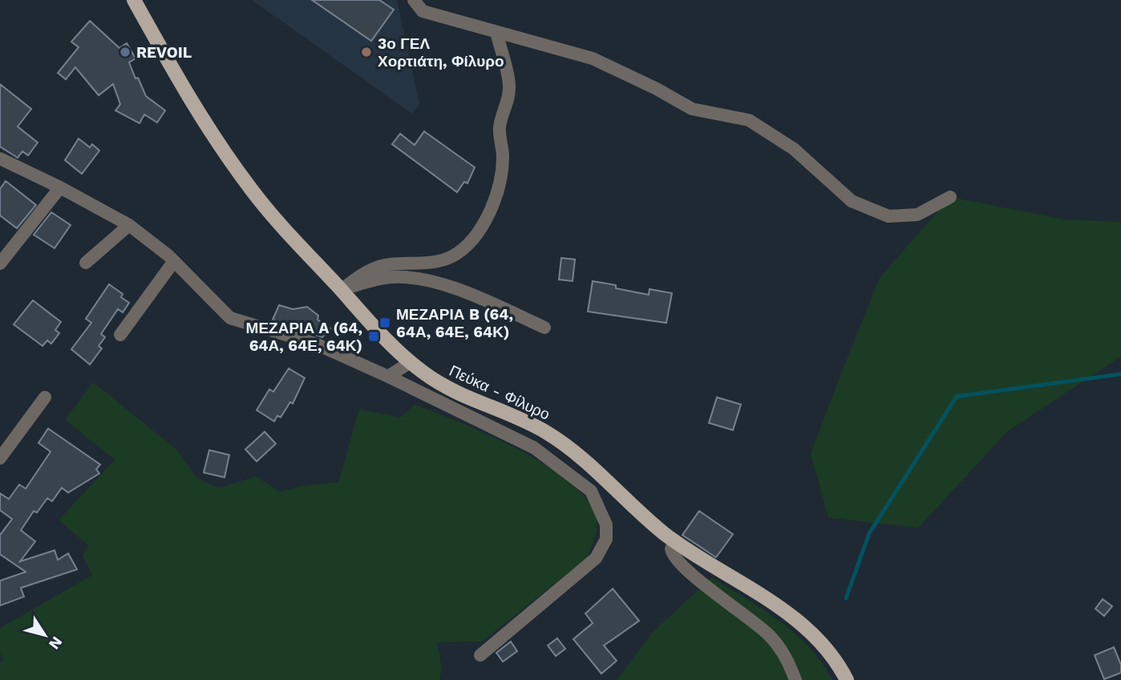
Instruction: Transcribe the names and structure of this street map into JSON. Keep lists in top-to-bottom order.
{
  "streets": {
    "main road": ["Πεύκα - Φίλυρο"]
  },
  "places": {
    "other": ["REVOIL", "3ο ΓΕΛ Χορτιάτη, Φίλυρο"],
    "transit": ["ΜΕΖΑΡΙΑ B (64, 64Α, 64Ε, 64Κ)", "ΜΕΖΑΡΙΑ A (64, 64Α, 64Ε, 64Κ)"]
  },
  "north": "bottom right"
}
